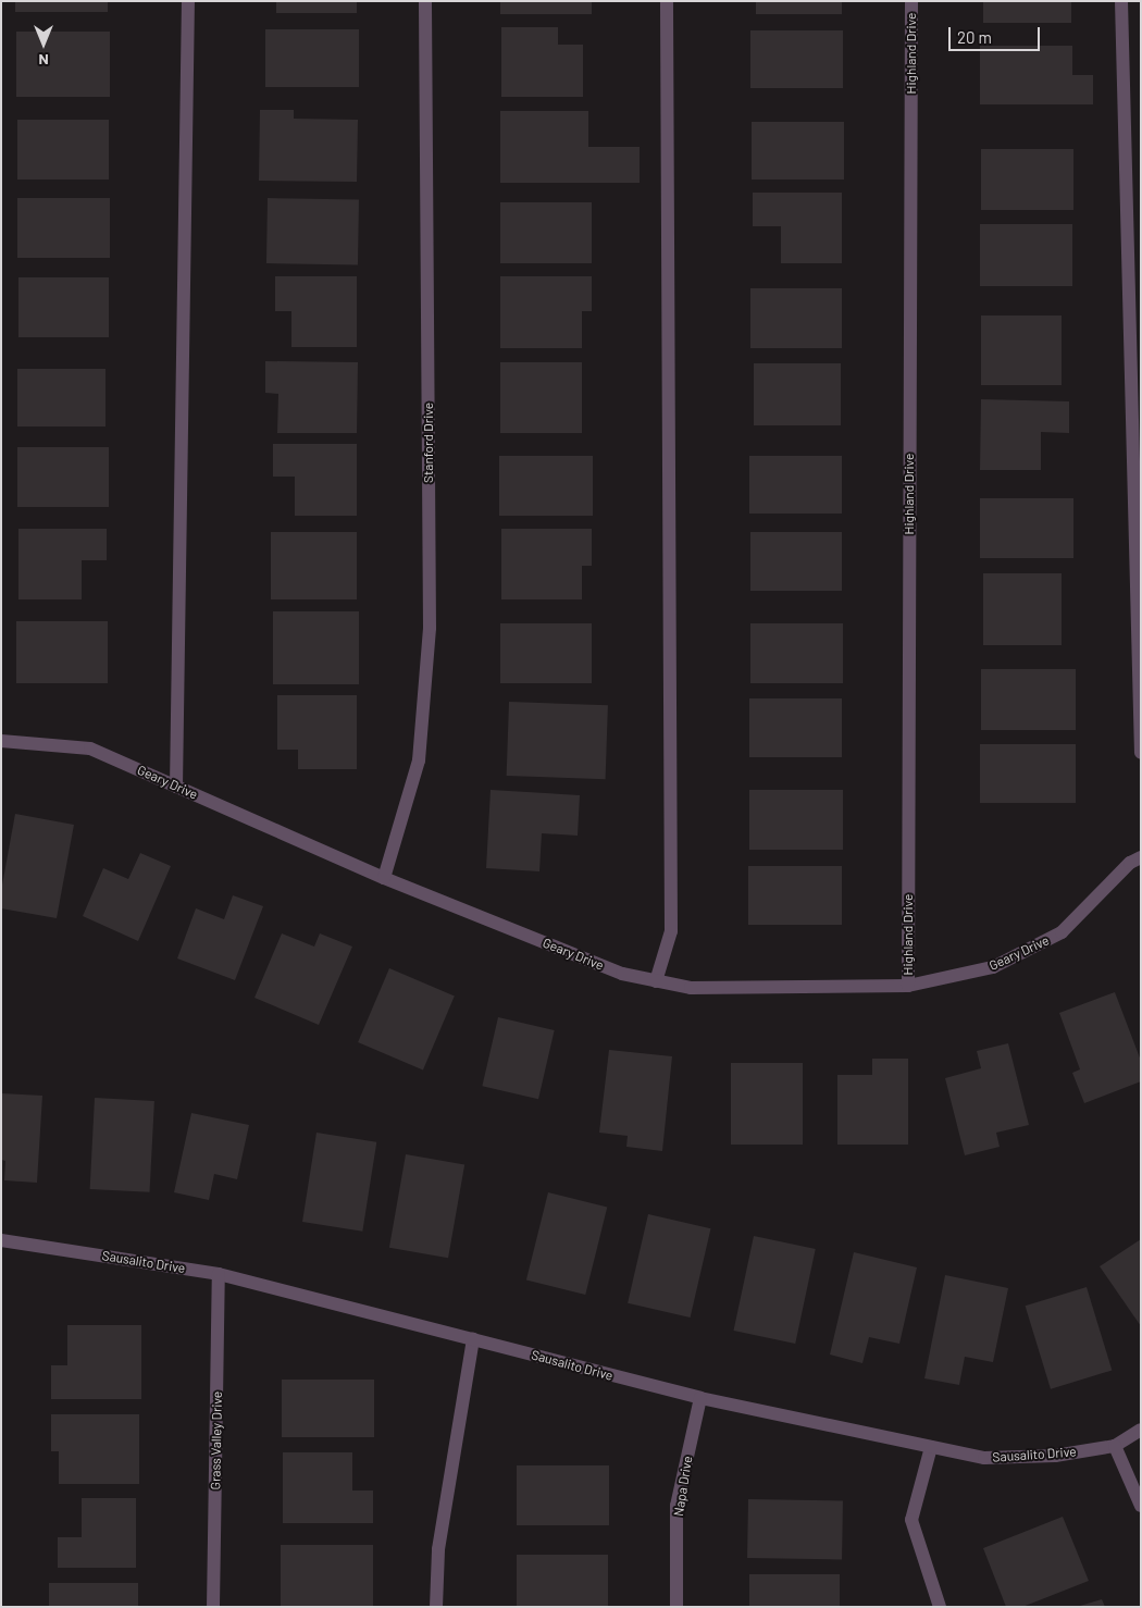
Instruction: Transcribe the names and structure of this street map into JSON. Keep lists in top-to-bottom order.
{
  "streets": {
    "street": [
      "Highland Drive",
      "Stanford Drive",
      "Geary Drive",
      "Sausalito Drive",
      "Grass Valley Drive",
      "Napa Drive"
    ]
  },
  "crossings": [
    ["Highland Drive", "Geary Drive"],
    ["Stanford Drive", "Geary Drive"],
    ["Sausalito Drive", "Grass Valley Drive"],
    ["Sausalito Drive", "Napa Drive"]
  ],
  "scale_bar": "20 m",
  "north": "bottom"
}
